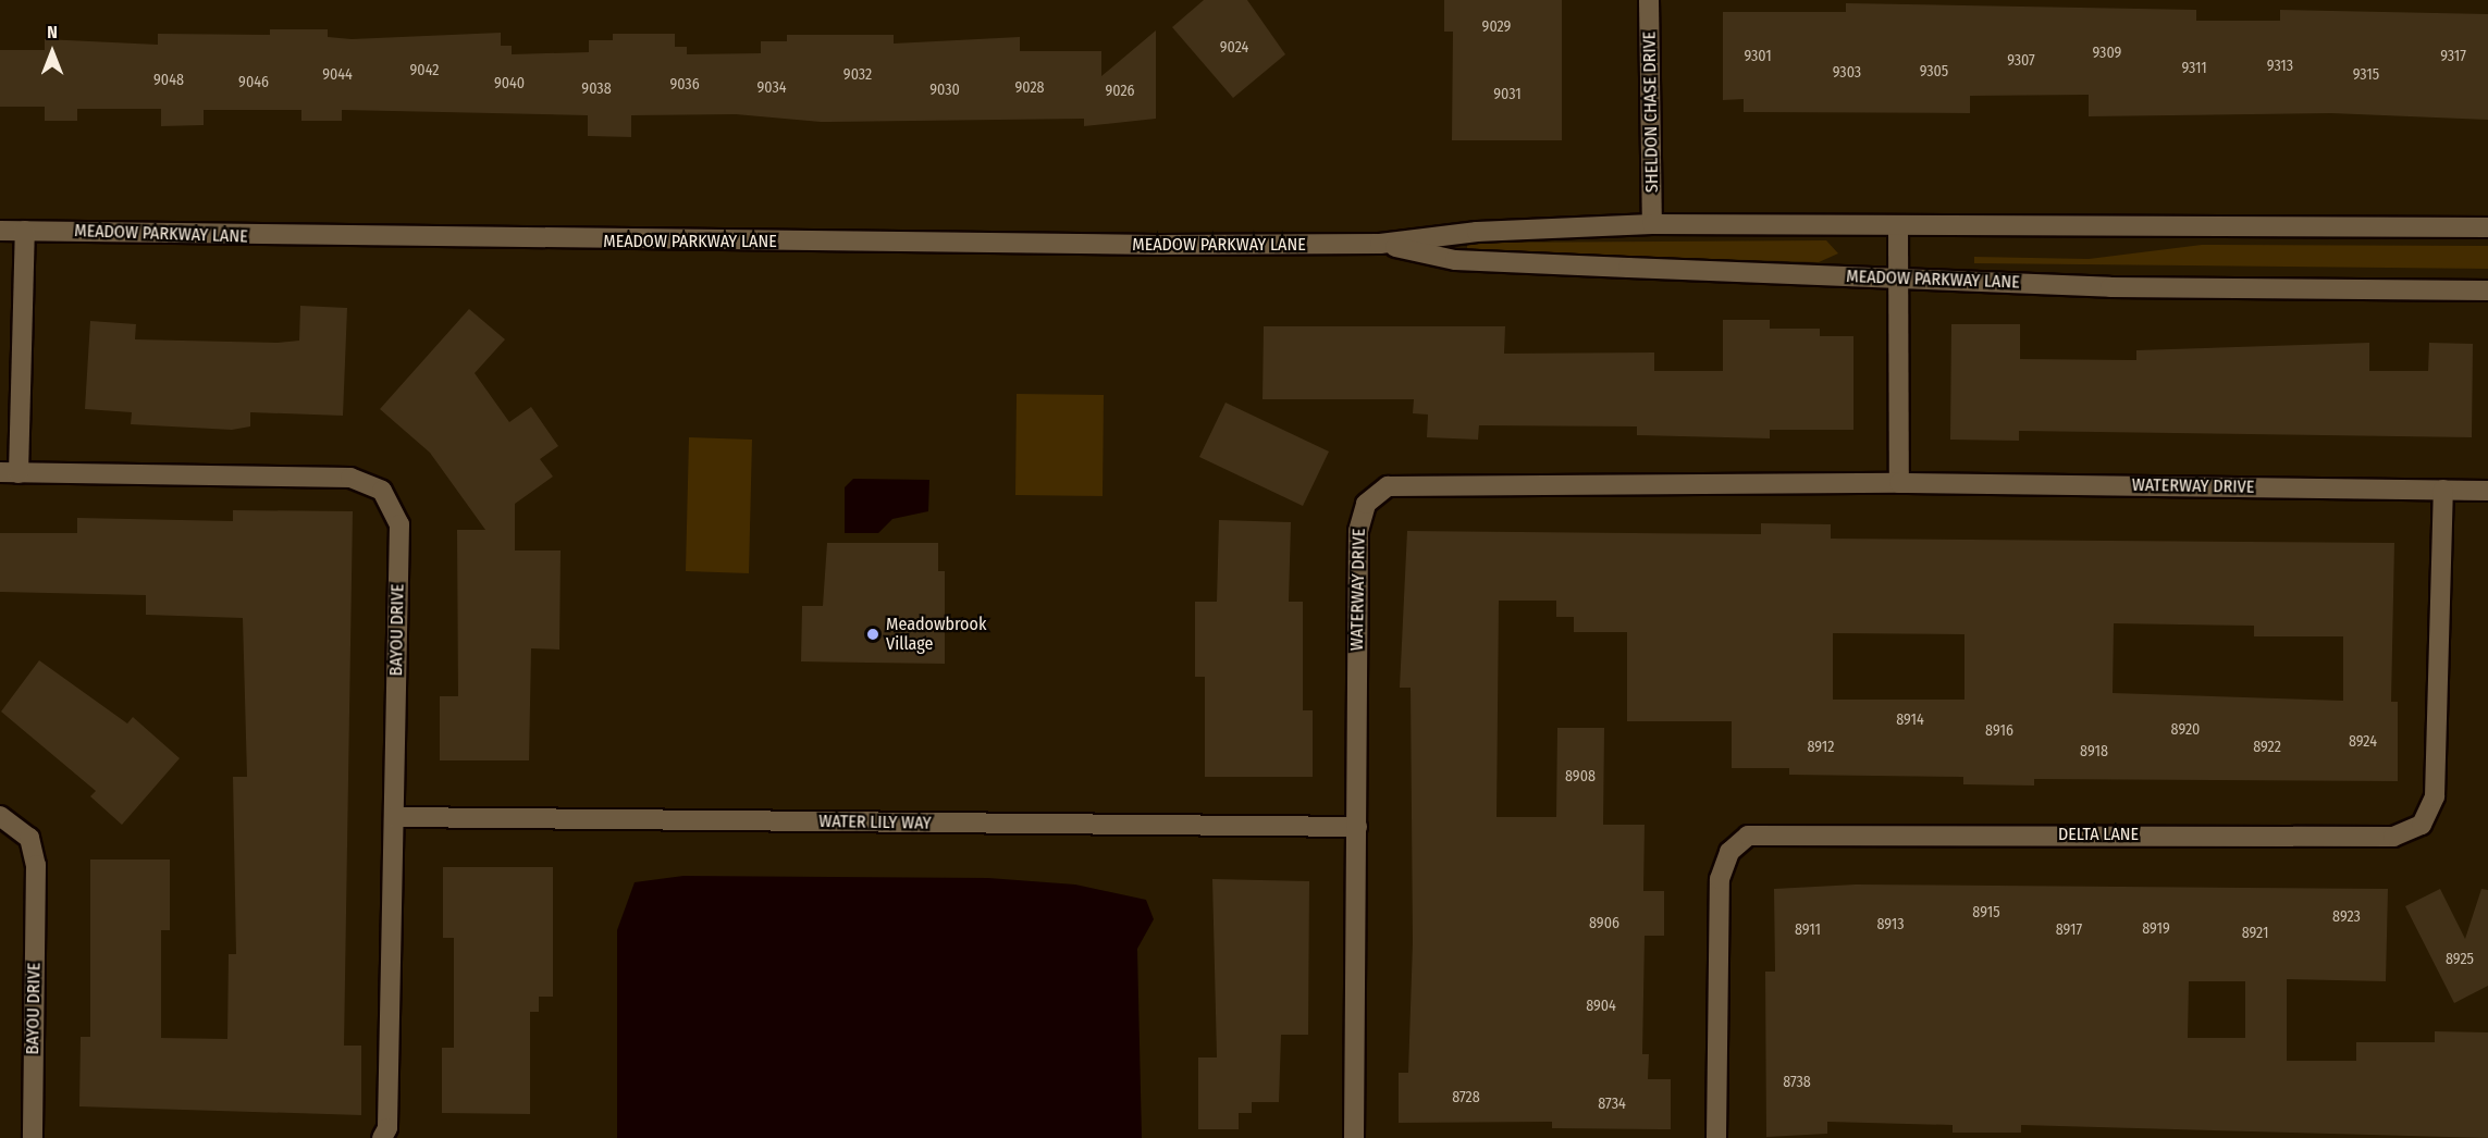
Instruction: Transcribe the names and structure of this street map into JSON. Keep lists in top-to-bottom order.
{
  "streets": {
    "street": [
      "SHELDON CHASE DRIVE",
      "MEADOW PARKWAY LANE",
      "WATERWAY DRIVE",
      "BAYOU DRIVE",
      "WATER LILY WAY",
      "DELTA LANE"
    ]
  },
  "crossings": [
    ["SHELDON CHASE DRIVE", "MEADOW PARKWAY LANE"],
    ["MEADOW PARKWAY LANE", "BAYOU DRIVE"],
    ["WATERWAY DRIVE", "WATER LILY WAY"],
    ["WATERWAY DRIVE", "DELTA LANE"],
    ["BAYOU DRIVE", "WATER LILY WAY"]
  ],
  "places": ["Meadowbrook Village"],
  "house_numbers": [
    "9029",
    "9024",
    "9309",
    "9301",
    "9317",
    "9307",
    "9313",
    "9311",
    "9042",
    "9305",
    "9303",
    "9044",
    "9032",
    "9315",
    "9048",
    "9046",
    "9040",
    "9036",
    "9034",
    "9028",
    "9038",
    "9030",
    "9026",
    "9031",
    "8914",
    "8920",
    "8916",
    "8924",
    "8912",
    "8922",
    "8918",
    "8908",
    "8915",
    "8923",
    "8906",
    "8913",
    "8919",
    "8911",
    "8917",
    "8921",
    "8925",
    "8904",
    "8738",
    "8728",
    "8734"
  ],
  "north": "top"
}
